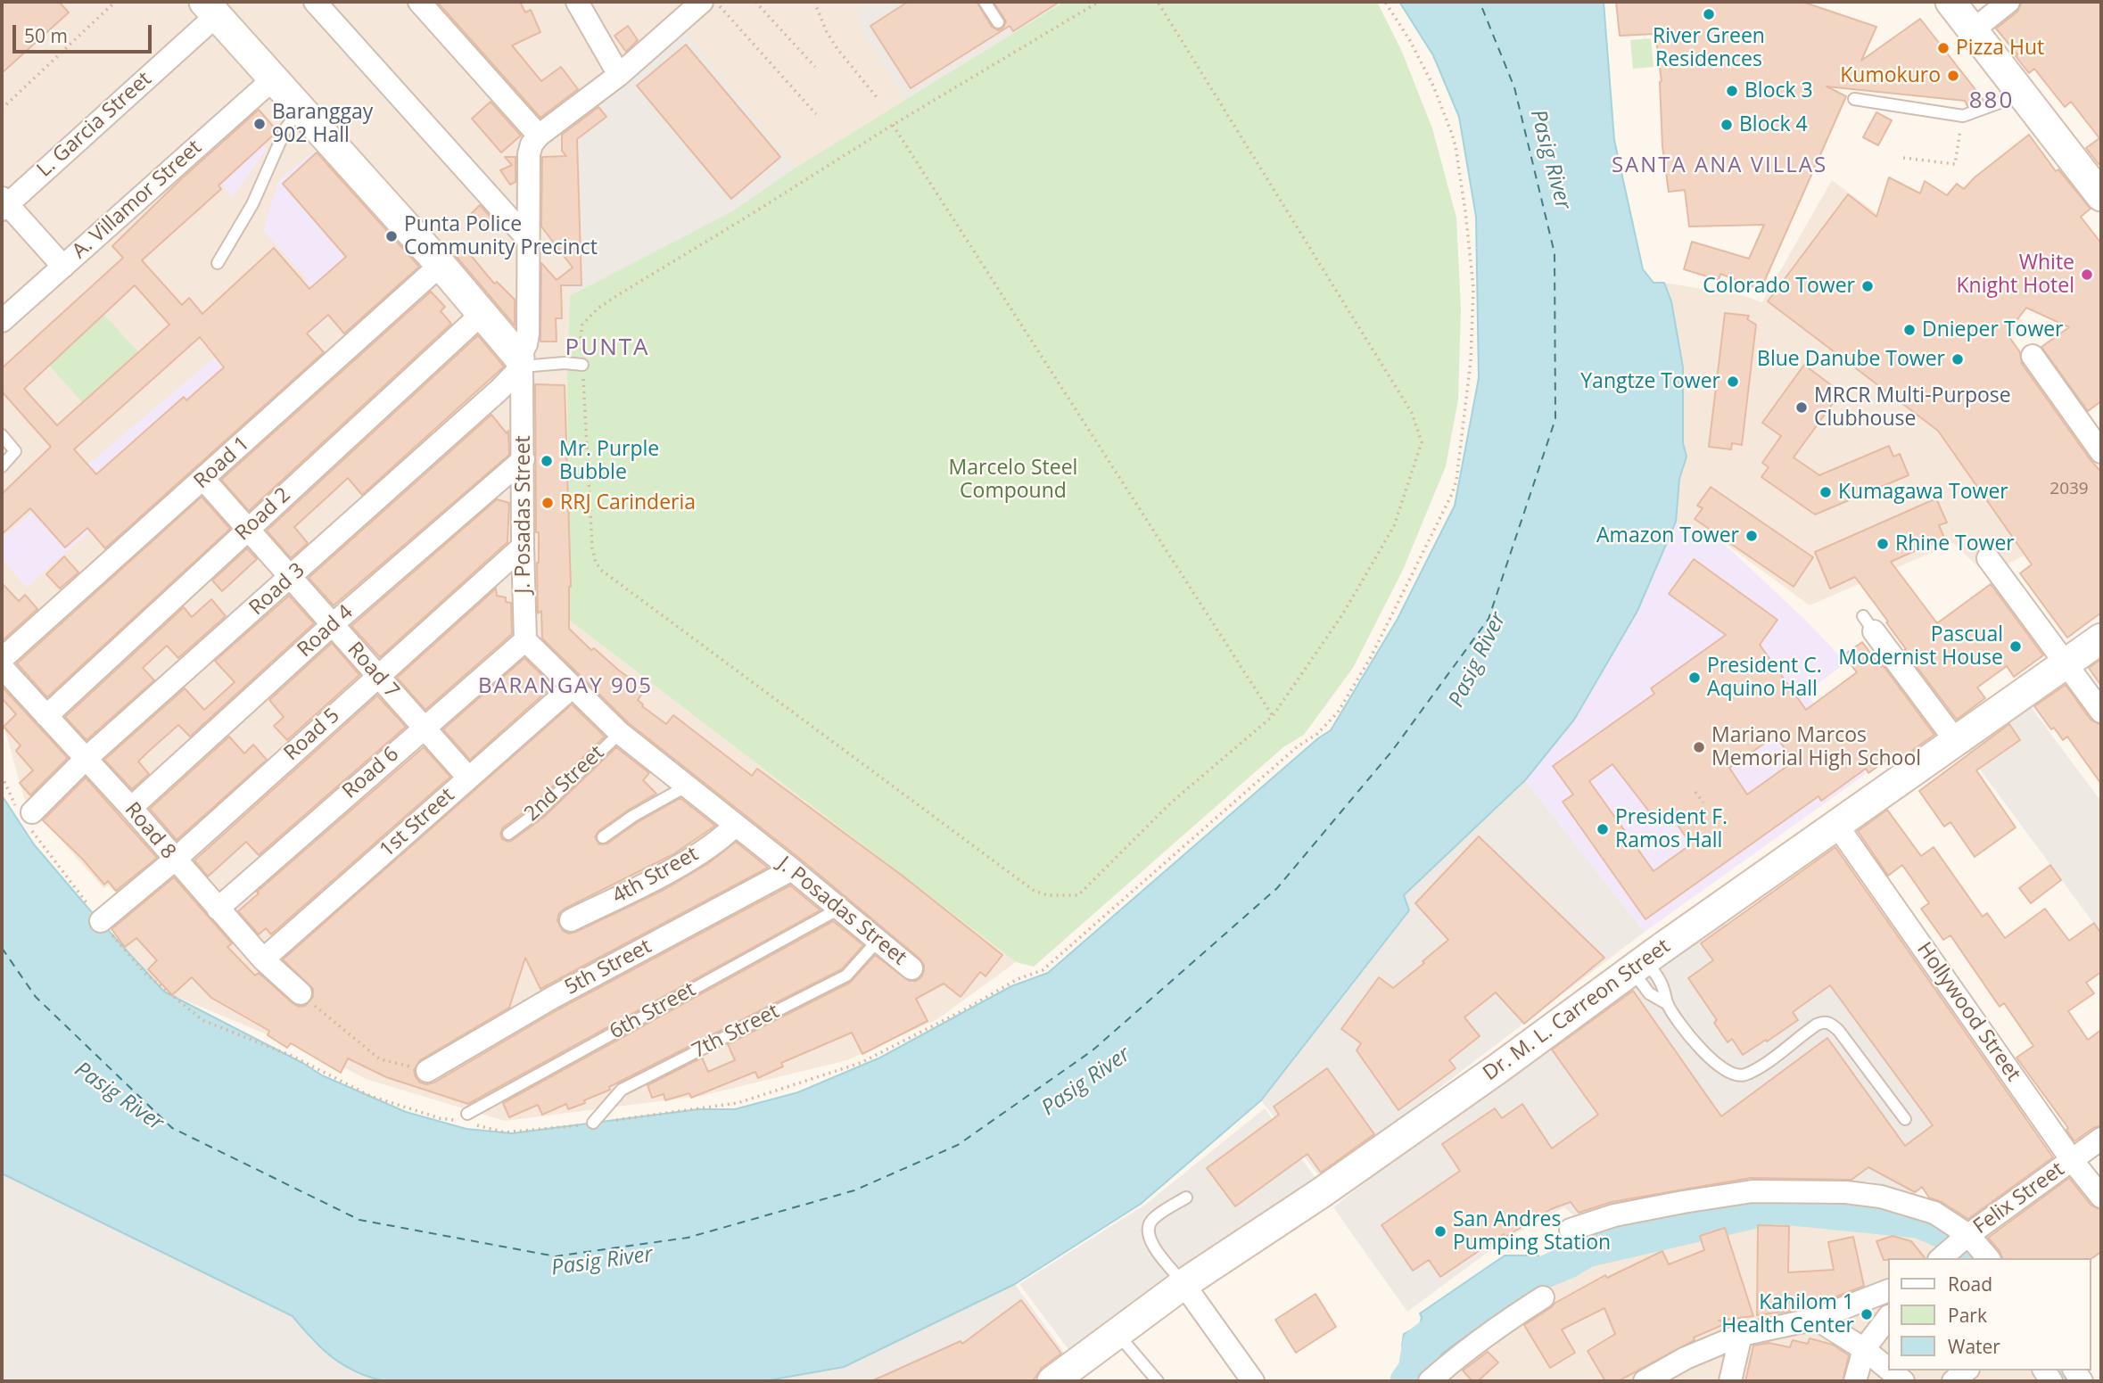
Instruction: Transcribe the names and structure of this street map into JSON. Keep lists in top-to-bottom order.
{
  "streets": {
    "main road": ["Dr. M. L. Carreon Street"],
    "street": [
      "L. Garcia Street",
      "A. Villamor Street",
      "Road 1",
      "Road 2",
      "J. Posadas Street",
      "Road 3",
      "Road 4",
      "Road 7",
      "Road 5",
      "Road 6",
      "1st Street",
      "Road 8",
      "4th Street",
      "5th Street",
      "Hollywood Street",
      "Felix Street"
    ],
    "lane": ["2nd Street", "6th Street", "7th Street"]
  },
  "crossings": [
    ["Road 1", "Road 7"],
    ["Road 2", "Road 7"],
    ["Road 2", "Road 8"],
    ["J. Posadas Street", "Road 3"],
    ["J. Posadas Street", "Road 4"],
    ["J. Posadas Street", "Road 5"],
    ["J. Posadas Street", "Road 6"],
    ["J. Posadas Street", "2nd Street"],
    ["J. Posadas Street", "1st Street"],
    ["J. Posadas Street", "4th Street"],
    ["J. Posadas Street", "5th Street"],
    ["J. Posadas Street", "6th Street"],
    ["J. Posadas Street", "7th Street"],
    ["Road 3", "Road 7"],
    ["Road 3", "Road 8"],
    ["Road 4", "Road 7"],
    ["Road 4", "Road 8"],
    ["Road 7", "Road 5"],
    ["Road 7", "Road 6"],
    ["Road 7", "1st Street"],
    ["Road 5", "Road 8"],
    ["Road 6", "Road 8"],
    ["1st Street", "Road 8"],
    ["Dr. M. L. Carreon Street", "Hollywood Street"],
    ["Hollywood Street", "Felix Street"]
  ],
  "districts": [
    "880",
    "SANTA ANA VILLAS",
    "PUNTA",
    "BARANGAY 905"
  ],
  "water": ["Pasig River"],
  "parks": ["Marcelo Steel Compound"],
  "places": [
    "River Green Residences",
    "Pizza Hut",
    "Kumokuro",
    "Block 3",
    "Baranggay 902 Hall",
    "Block 4",
    "Punta Police Community Precinct",
    "White Knight Hotel",
    "Colorado Tower",
    "Dnieper Tower",
    "Blue Danube Tower",
    "Yangtze Tower",
    "MRCR Multi-Purpose Clubhouse",
    "Mr. Purple Bubble",
    "Kumagawa Tower",
    "RRJ Carinderia",
    "Amazon Tower",
    "Rhine Tower",
    "Pascual Modernist House",
    "President C. Aquino Hall",
    "Mariano Marcos Memorial High School",
    "President F. Ramos Hall",
    "San Andres Pumping Station",
    "Kahilom 1 Health Center"
  ],
  "house_numbers": ["2039"],
  "legend": ["Road", "Park", "Water"],
  "scale_bar": "50 m"
}
